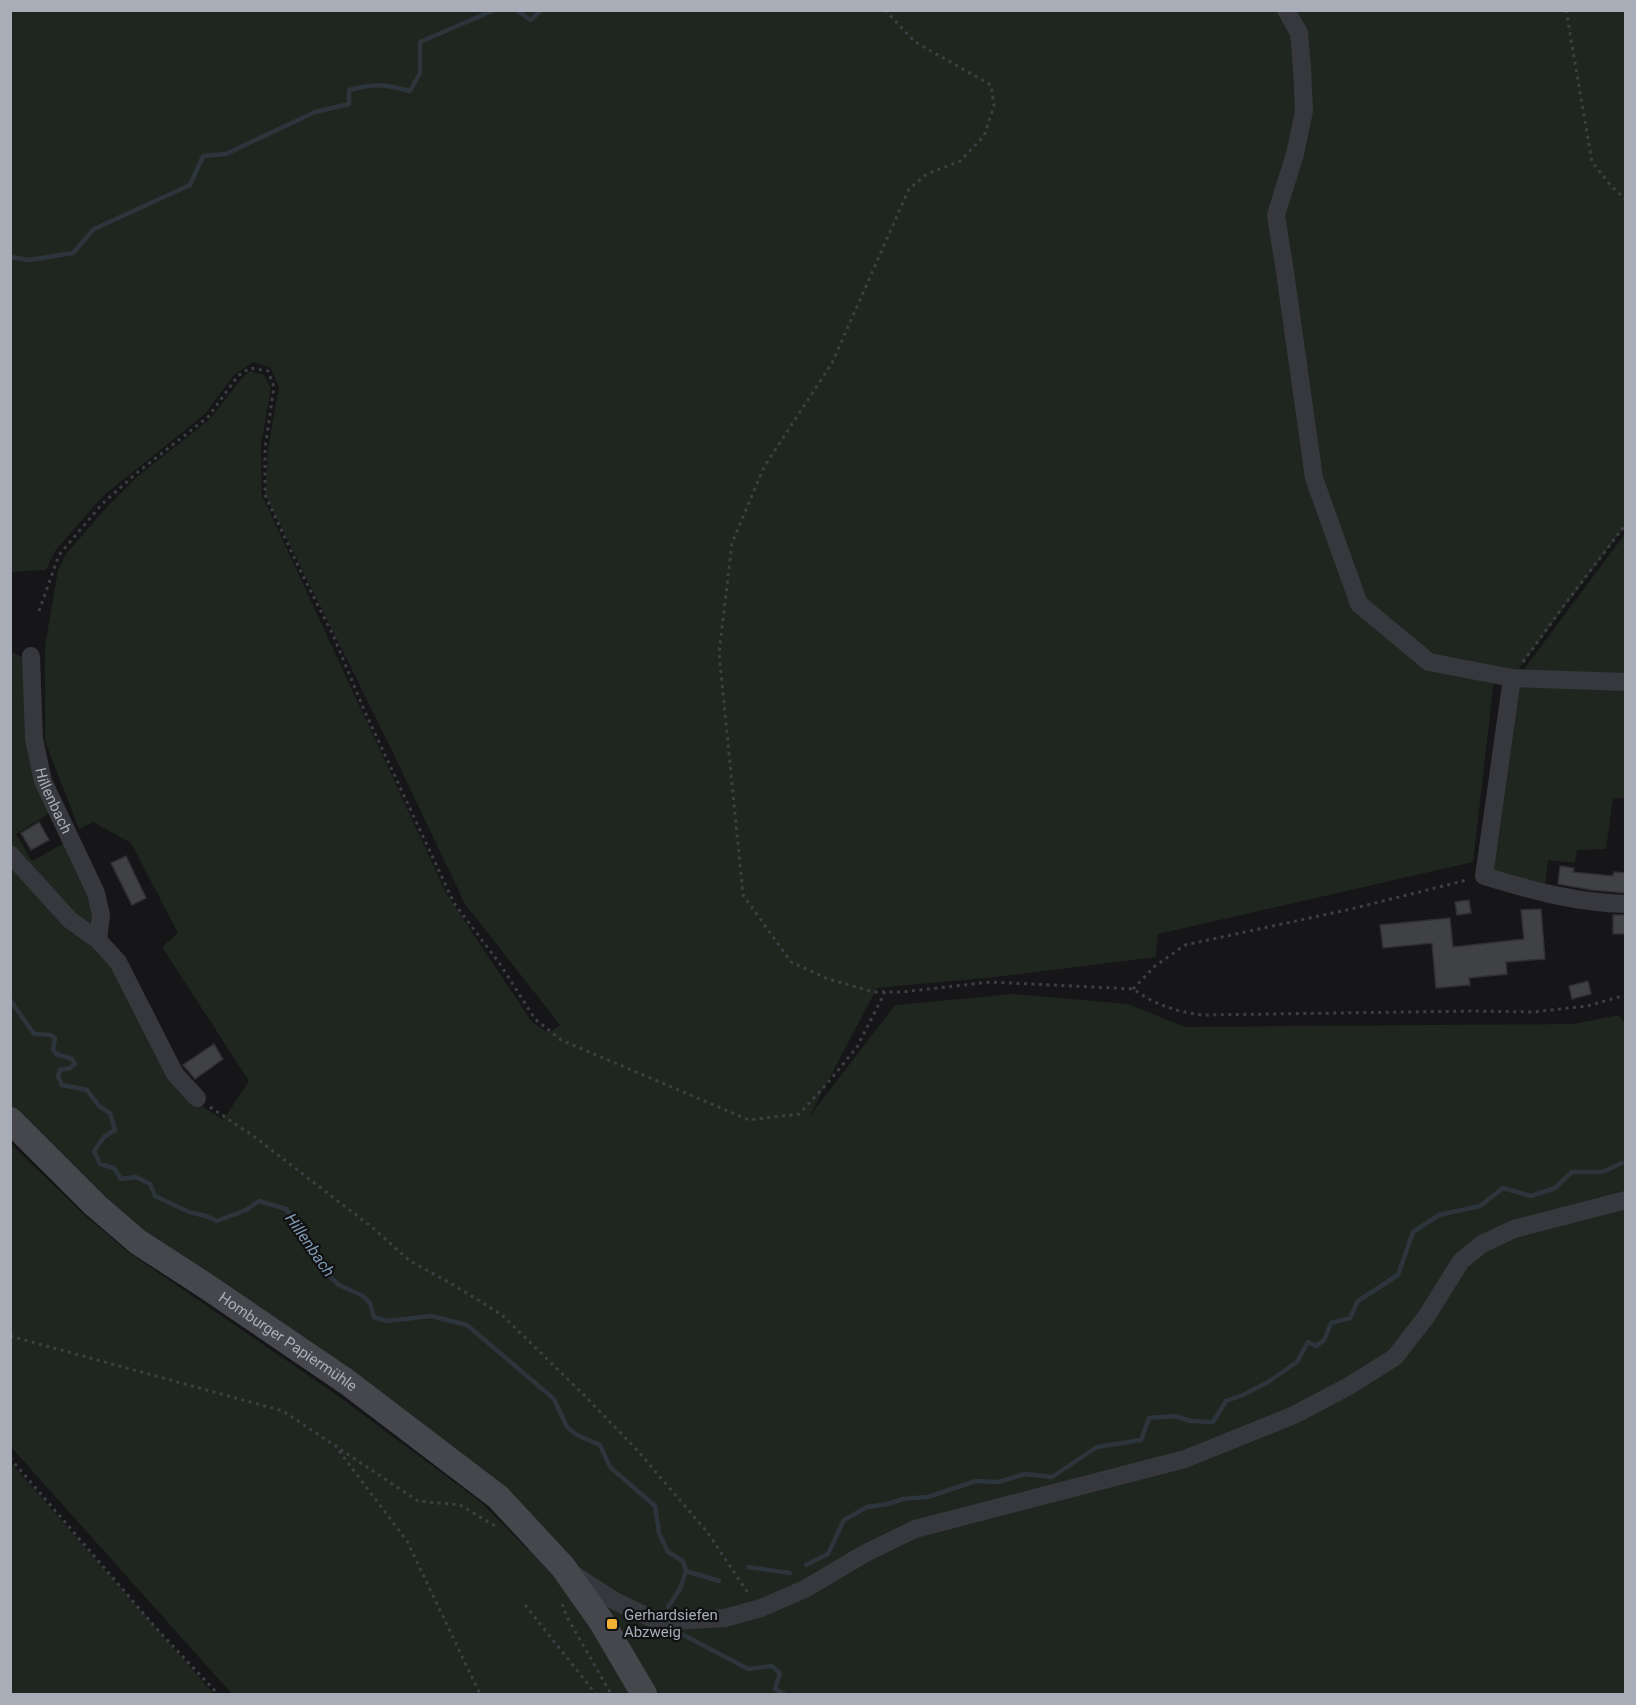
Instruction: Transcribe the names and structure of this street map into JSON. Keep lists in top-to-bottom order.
{
  "streets": {
    "main road": ["Homburger Papiermühle"],
    "street": ["Hillenbach"]
  },
  "water": ["Hillenbach"],
  "places": {
    "transit": ["Gerhardsiefen Abzweig"]
  }
}
